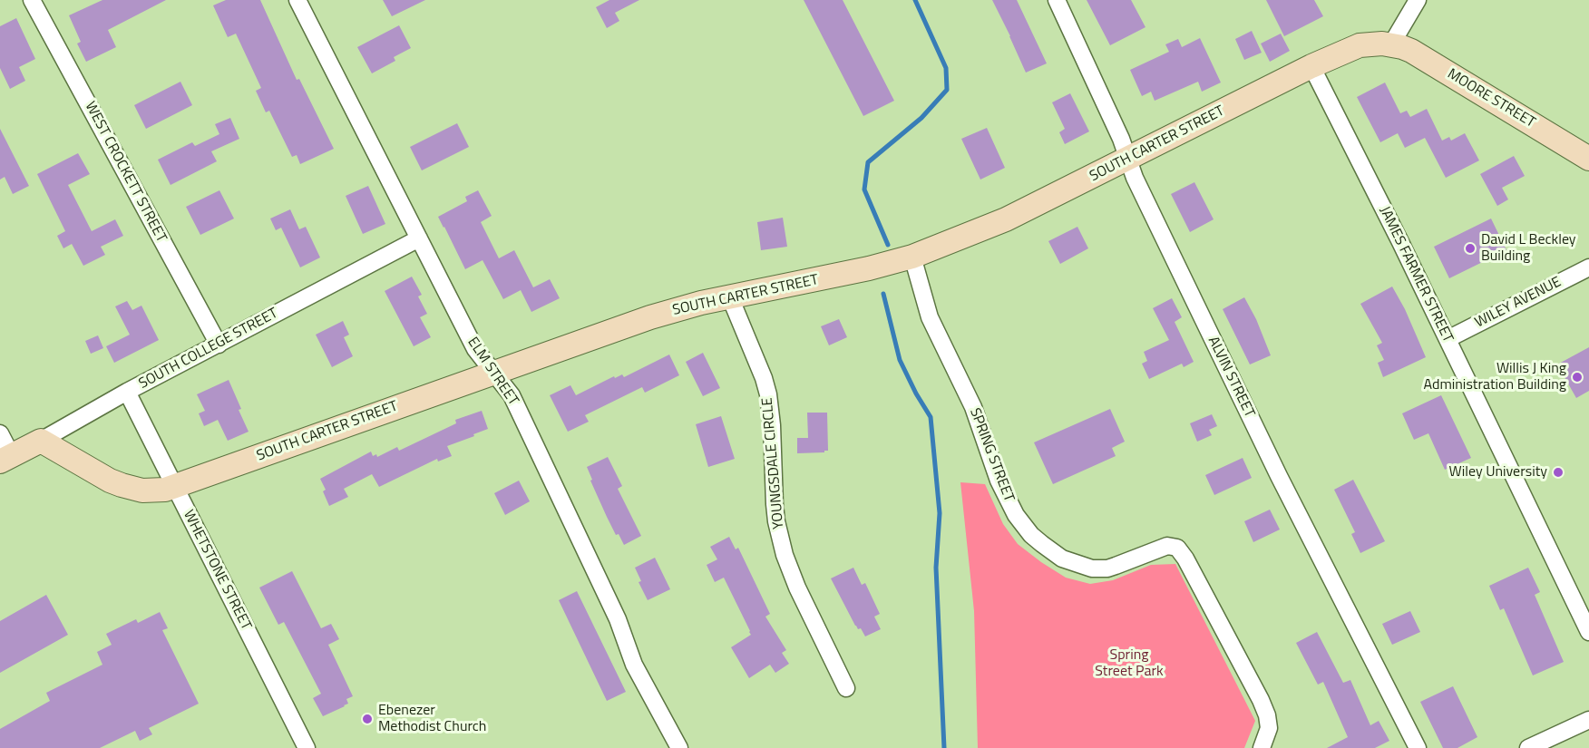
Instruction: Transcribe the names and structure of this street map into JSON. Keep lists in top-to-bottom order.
{
  "streets": {
    "street": [
      "MOORE STREET",
      "SOUTH CARTER STREET",
      "WEST CROCKETT STREET",
      "JAMES FARMER STREET",
      "WILEY AVENUE",
      "SOUTH COLLEGE STREET",
      "ELM STREET",
      "ALVIN STREET",
      "SPRING STREET",
      "YOUNGSDALE CIRCLE",
      "WHETSTONE STREET"
    ]
  },
  "crossings": [
    ["MOORE STREET", "SOUTH CARTER STREET"],
    ["SOUTH CARTER STREET", "JAMES FARMER STREET"],
    ["SOUTH CARTER STREET", "SOUTH COLLEGE STREET"],
    ["SOUTH CARTER STREET", "ELM STREET"],
    ["SOUTH CARTER STREET", "ALVIN STREET"],
    ["SOUTH CARTER STREET", "SPRING STREET"],
    ["SOUTH CARTER STREET", "YOUNGSDALE CIRCLE"],
    ["SOUTH CARTER STREET", "WHETSTONE STREET"],
    ["WEST CROCKETT STREET", "SOUTH COLLEGE STREET"],
    ["JAMES FARMER STREET", "WILEY AVENUE"],
    ["SOUTH COLLEGE STREET", "ELM STREET"],
    ["SOUTH COLLEGE STREET", "WHETSTONE STREET"]
  ],
  "parks": ["Spring Street Park"],
  "places": [
    "David L Beckley Building",
    "Willis J King Administration Building",
    "Wiley University",
    "Ebenezer Methodist Church"
  ]
}
